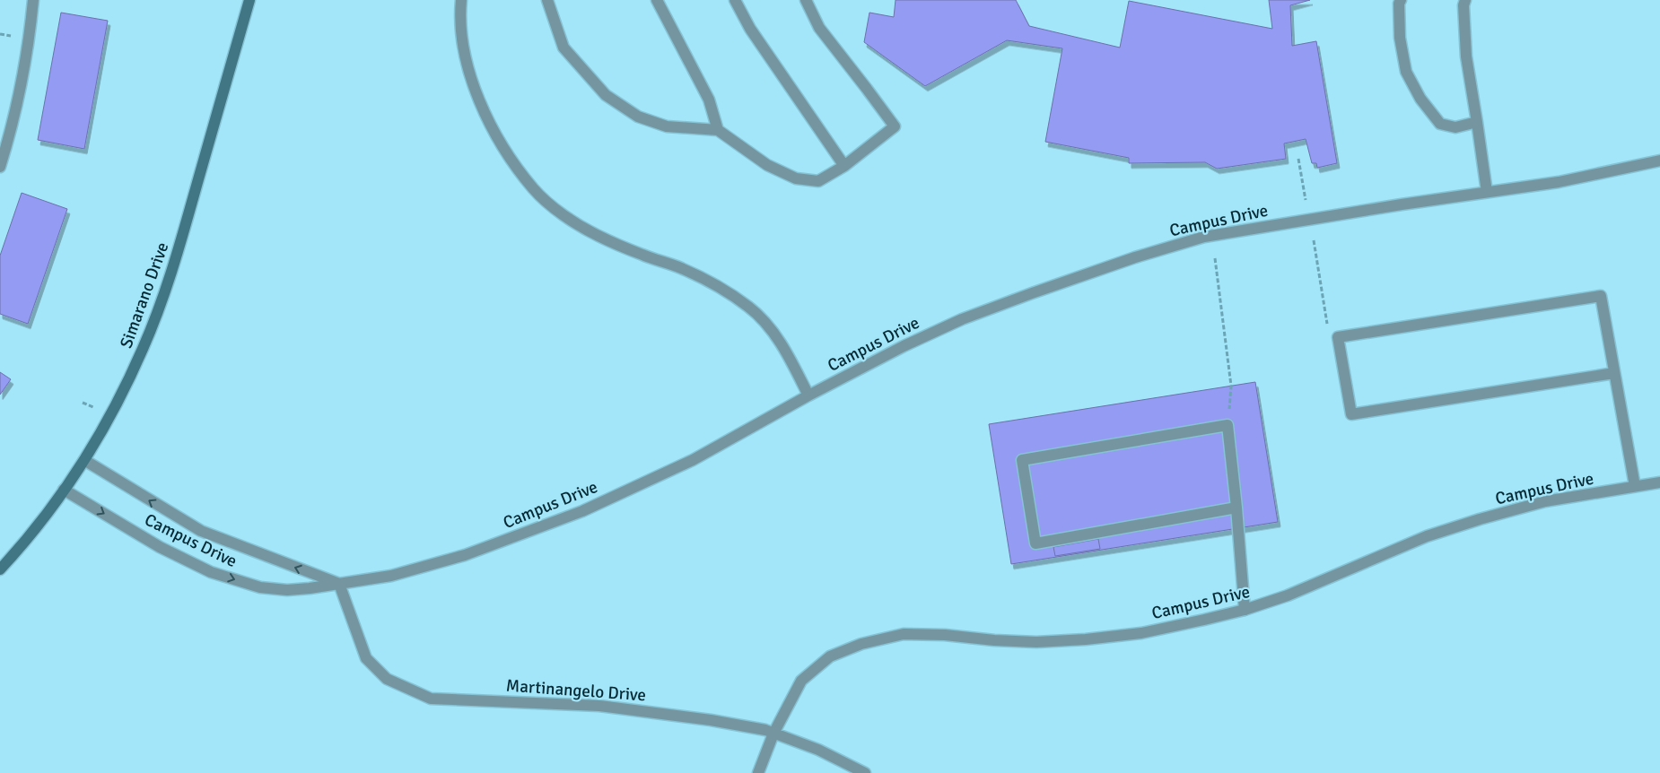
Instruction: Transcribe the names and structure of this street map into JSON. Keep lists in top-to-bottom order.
{
  "streets": {
    "street": ["Campus Drive", "Simarano Drive", "Martinangelo Drive"]
  },
  "crossings": [
    ["Campus Drive", "Simarano Drive"],
    ["Campus Drive", "Martinangelo Drive"]
  ]
}
